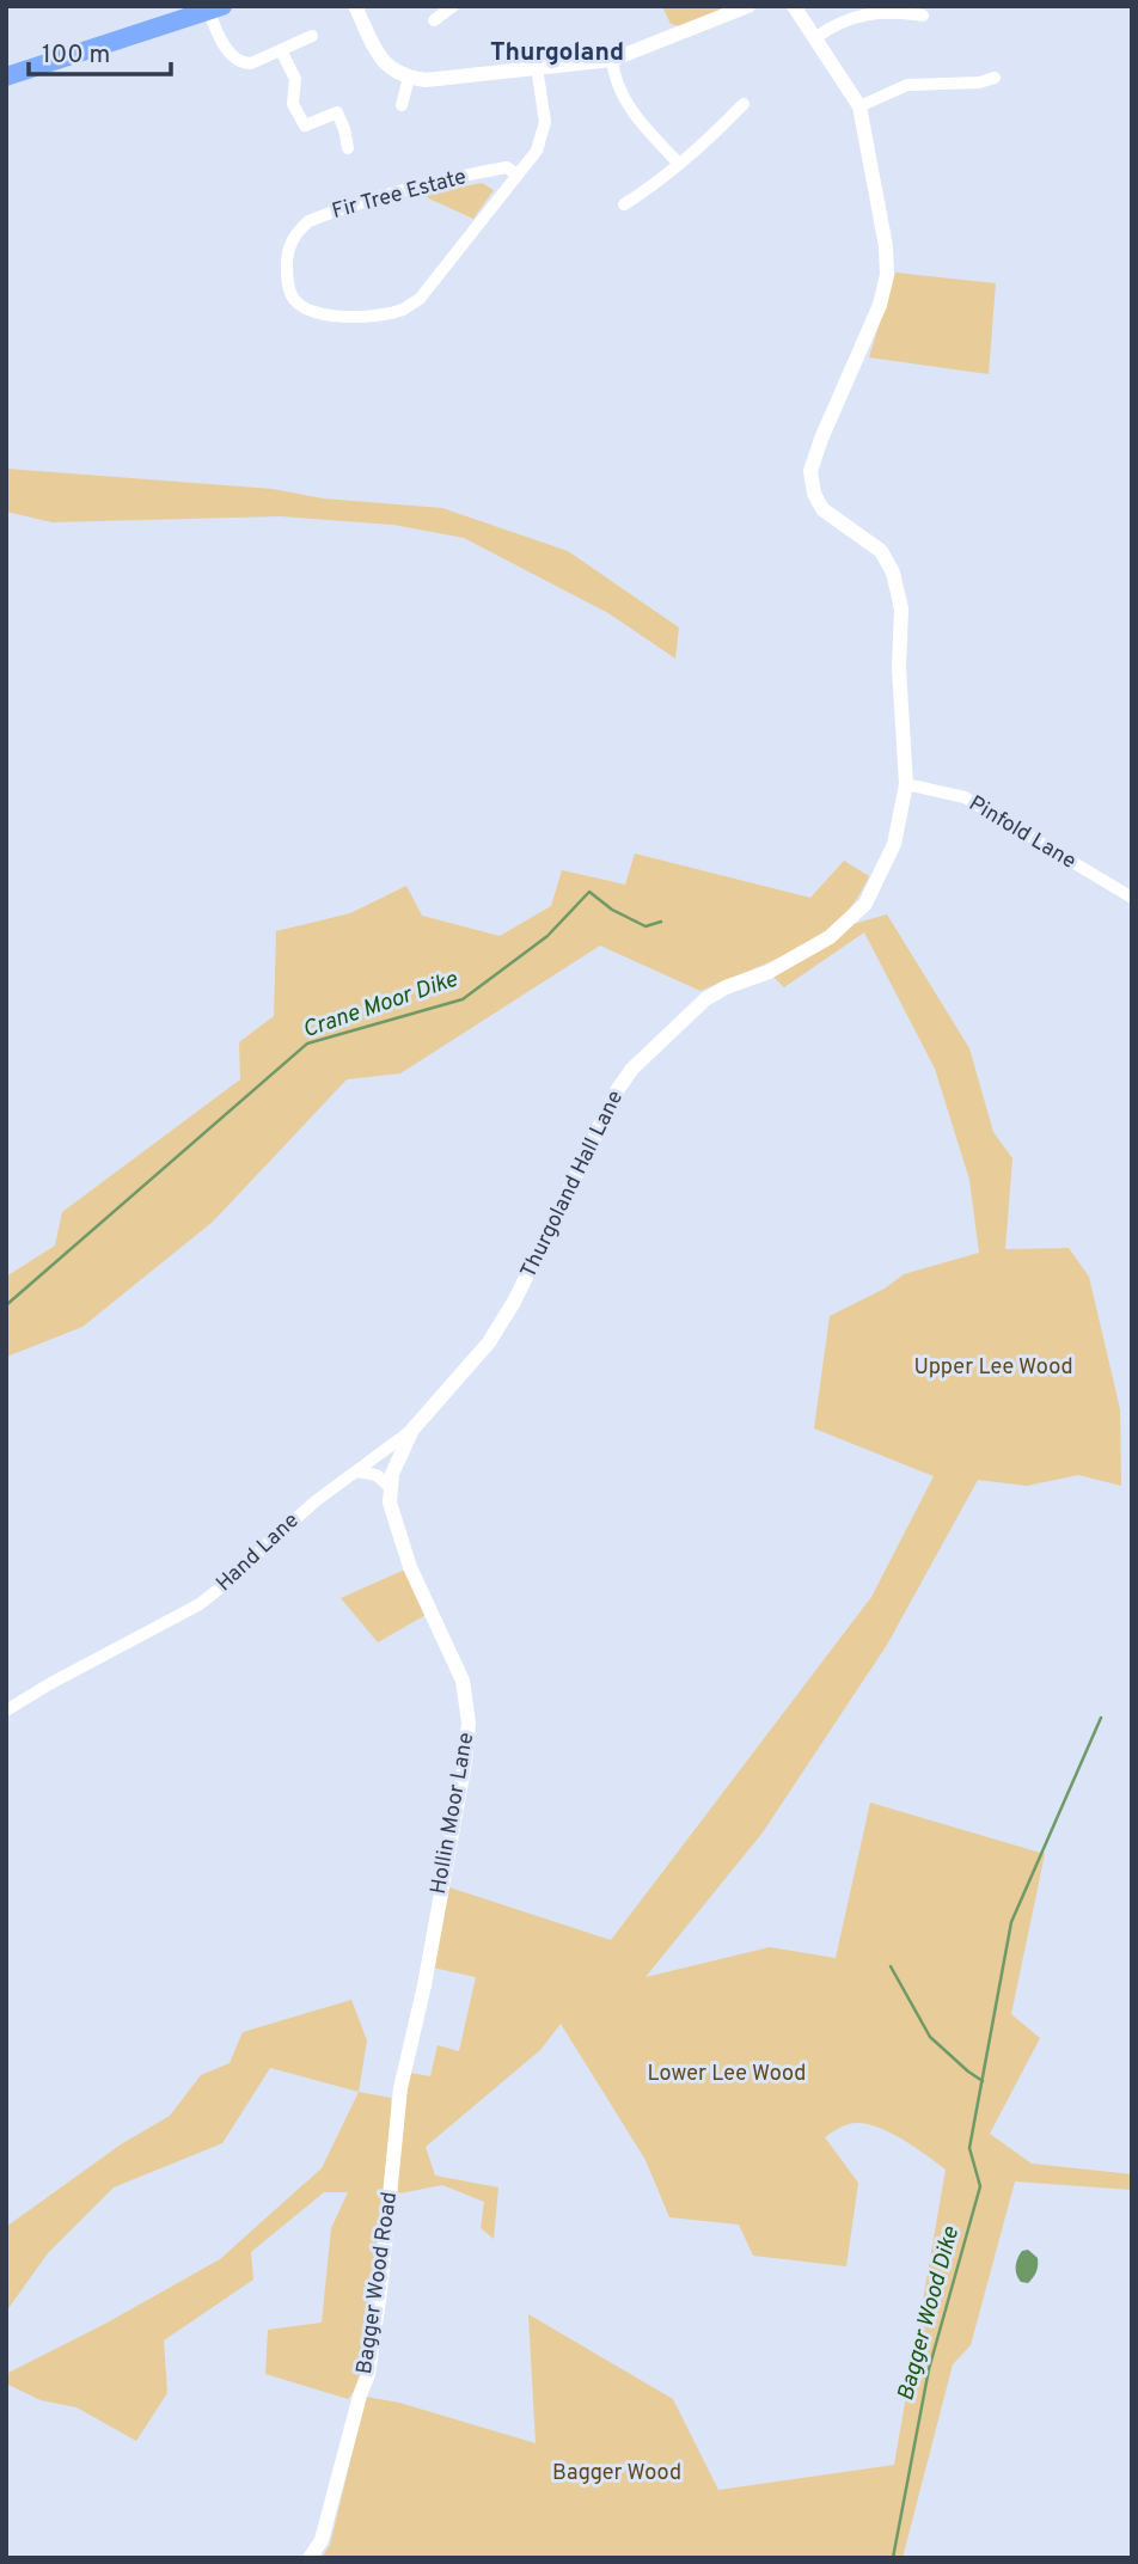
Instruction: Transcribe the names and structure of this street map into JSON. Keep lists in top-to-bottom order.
{
  "streets": {
    "street": [
      "Fir Tree Estate",
      "Pinfold Lane",
      "Thurgoland Hall Lane",
      "Hand Lane",
      "Hollin Moor Lane",
      "Bagger Wood Road"
    ]
  },
  "crossings": [
    ["Pinfold Lane", "Thurgoland Hall Lane"],
    ["Thurgoland Hall Lane", "Hand Lane"],
    ["Thurgoland Hall Lane", "Hollin Moor Lane"],
    ["Hand Lane", "Hollin Moor Lane"],
    ["Hollin Moor Lane", "Bagger Wood Road"]
  ],
  "districts": ["Thurgoland"],
  "water": ["Crane Moor Dike", "Bagger Wood Dike"],
  "parks": ["Upper Lee Wood", "Lower Lee Wood", "Bagger Wood"],
  "scale_bar": "100 m"
}
